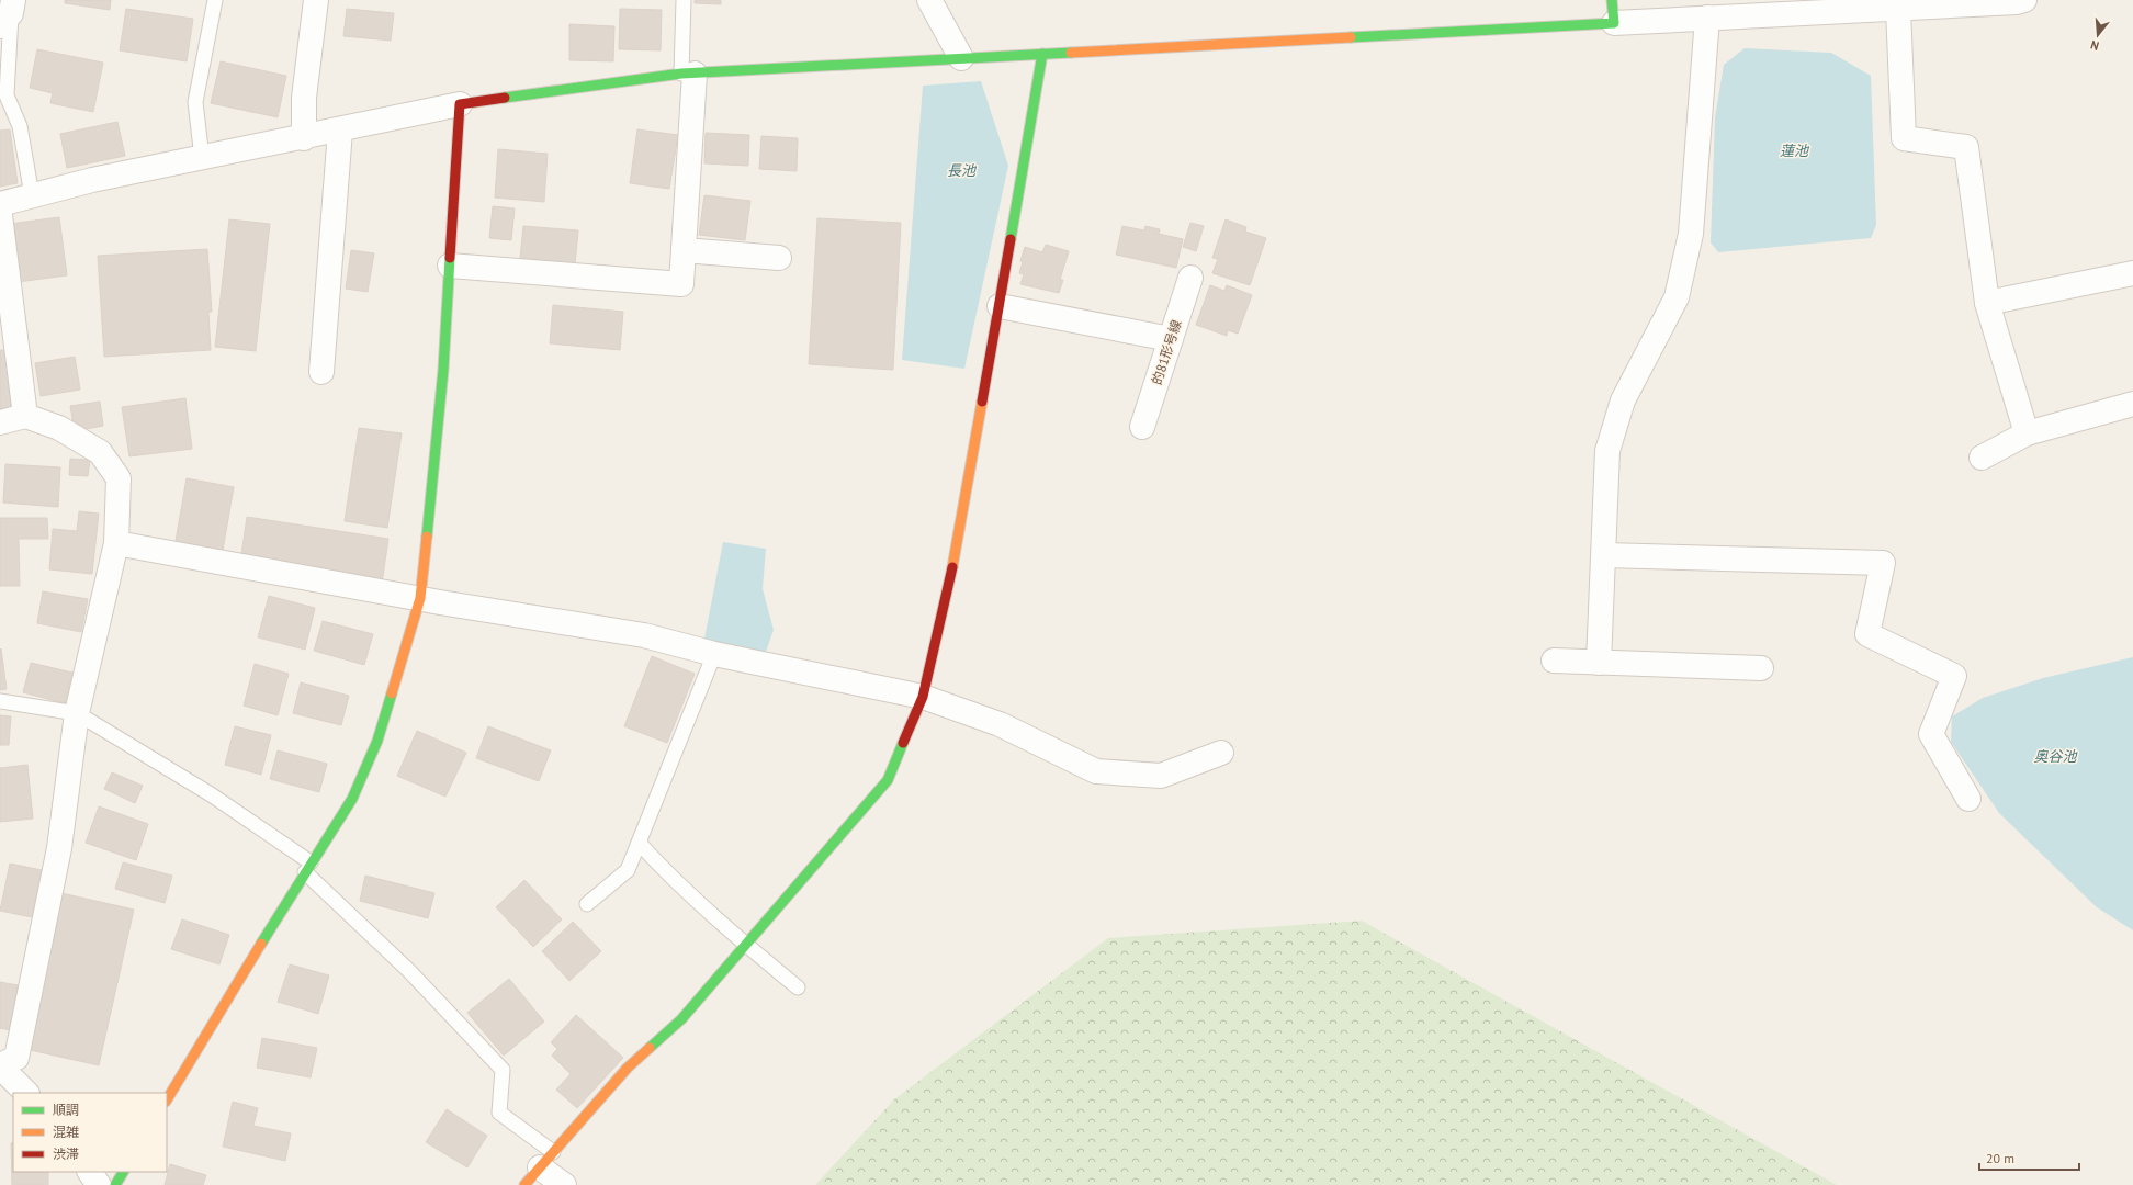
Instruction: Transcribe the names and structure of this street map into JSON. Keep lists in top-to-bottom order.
{
  "streets": {
    "street": ["的81形号線"]
  },
  "water": ["蓮池", "長池", "奥谷池"],
  "legend": ["順調", "混雑", "渋滞"],
  "scale_bar": "20 m",
  "north": "bottom"
}
